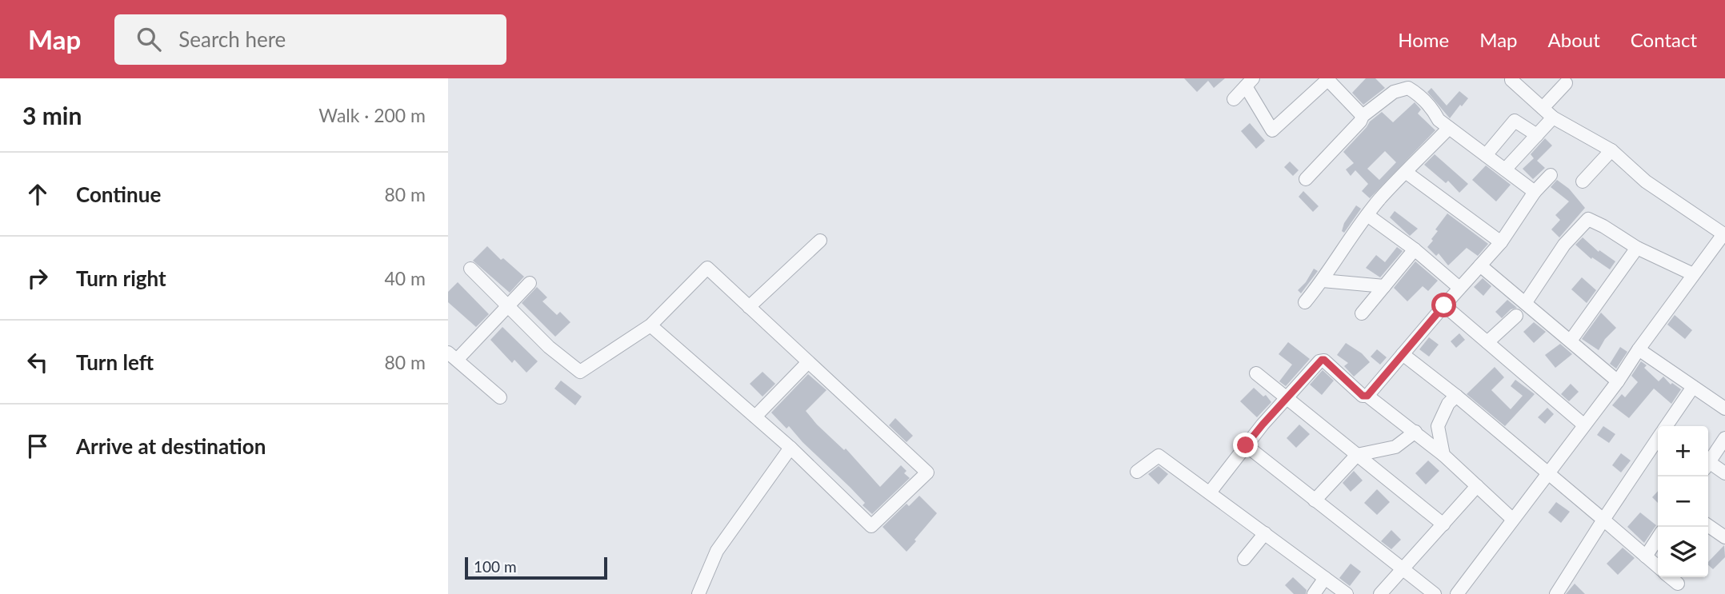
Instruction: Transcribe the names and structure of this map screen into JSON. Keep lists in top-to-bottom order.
{
  "scale_bar": "100 m",
  "page": {
    "header": "Map",
    "search": "Search here",
    "nav": [
      "Home",
      "Map",
      "About",
      "Contact"
    ],
    "heading": ["3 min", "Walk · 200 m"],
    "list": [
      ["Continue", "80 m"],
      ["Turn right", "40 m"],
      ["Turn left", "80 m"],
      "Arrive at destination"
    ],
    "map_buttons": ["+", "−"],
    "scale": "100 m"
  }
}
